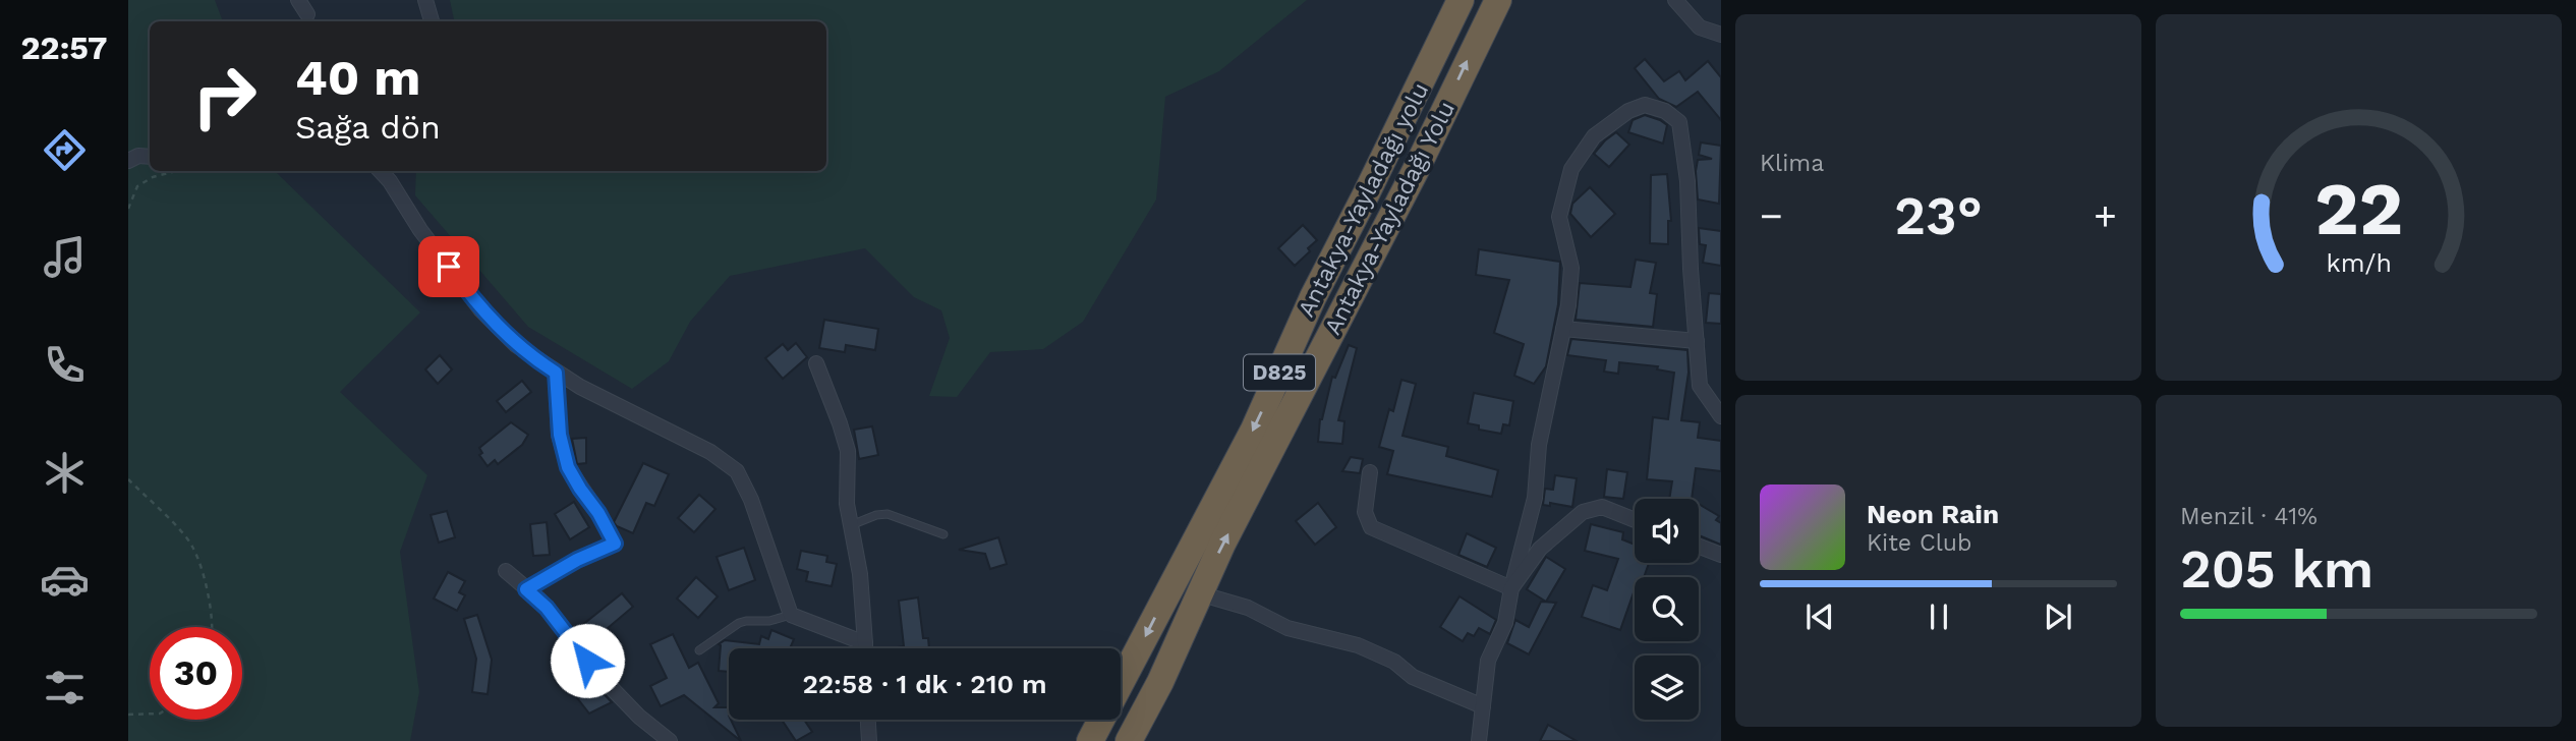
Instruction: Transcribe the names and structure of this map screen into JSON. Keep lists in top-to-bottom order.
{
  "streets": {
    "highway": ["Antakya-Yayladağı yolu", "Antakya-Yayladağı Yolu", "D825"]
  },
  "one_way": ["Antakya-Yayladağı yolu", "Antakya-Yayladağı Yolu"],
  "page": {
    "tabs": "22:57",
    "tile": [
      "Klima",
      ["Menzil · 41%", "205 km"]
    ],
    "turn": ["40 m", "Sağa dön"],
    "heat": ["−", "23°", "+"],
    "song": ["Neon Rain", "Kite Club"],
    "limit": "30",
    "trip": "22:58 · 1 dk · 210 m",
    "gauge": ["22", "km/h"]
  }
}
